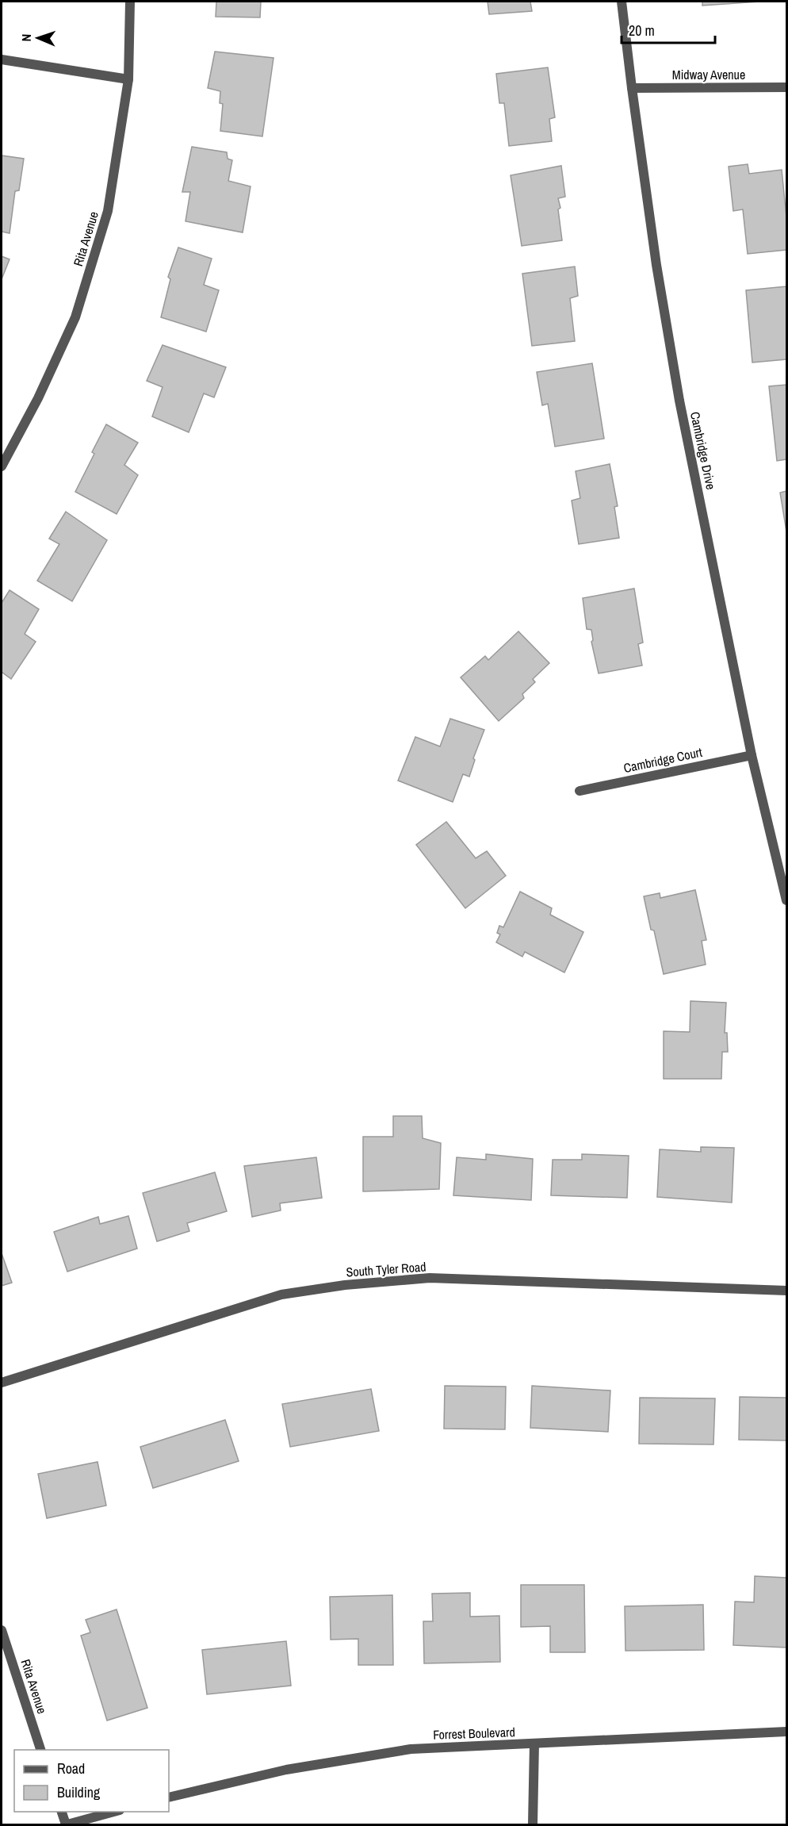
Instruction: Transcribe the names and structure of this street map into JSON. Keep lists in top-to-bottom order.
{
  "streets": {
    "street": [
      "Midway Avenue",
      "Rita Avenue",
      "Cambridge Drive",
      "Cambridge Court",
      "South Tyler Road",
      "Forrest Boulevard"
    ]
  },
  "crossings": [
    ["Midway Avenue", "Cambridge Drive"],
    ["Cambridge Drive", "Cambridge Court"]
  ],
  "legend": ["Road", "Building"],
  "scale_bar": "20 m",
  "north": "left"
}
